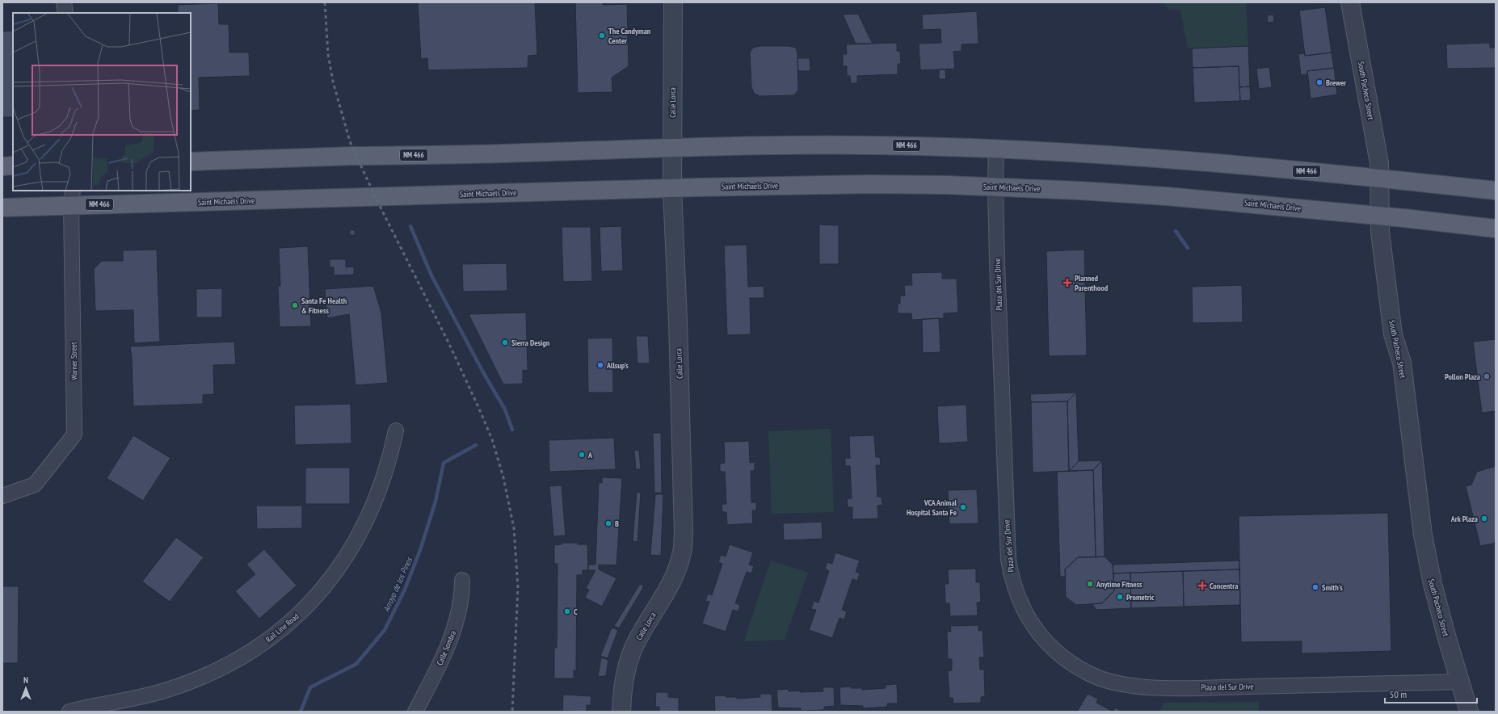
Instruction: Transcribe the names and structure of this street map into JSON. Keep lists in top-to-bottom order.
{
  "streets": {
    "main road": ["NM 466", "Saint Michaels Drive"],
    "street": [
      "South Pacheco Street",
      "Calle Lorca",
      "Plaza del Sur Drive",
      "Warner Street",
      "Rail Line Road",
      "Calle Sombra"
    ]
  },
  "crossings": [
    ["South Pacheco Street", "NM 466"],
    ["South Pacheco Street", "Saint Michaels Drive"],
    ["South Pacheco Street", "Plaza del Sur Drive"],
    ["Calle Lorca", "NM 466"],
    ["Calle Lorca", "Saint Michaels Drive"],
    ["NM 466", "Plaza del Sur Drive"],
    ["Saint Michaels Drive", "Plaza del Sur Drive"],
    ["Saint Michaels Drive", "Warner Street"]
  ],
  "water": ["Arroyo de los Pinos"],
  "places": {
    "other": [
      "The Candyman Center",
      "Brewer",
      "Santa Fe Health & Fitness",
      "Sierra Design",
      "Allsup's",
      "Pollon Plaza",
      "A",
      "VCA Animal Hospital Santa Fe",
      "Ark Plaza",
      "B",
      "Anytime Fitness",
      "Smith's",
      "Prometric",
      "C"
    ],
    "health": ["Planned Parenthood", "Concentra"]
  },
  "scale_bar": "50 m",
  "north": "top"
}
